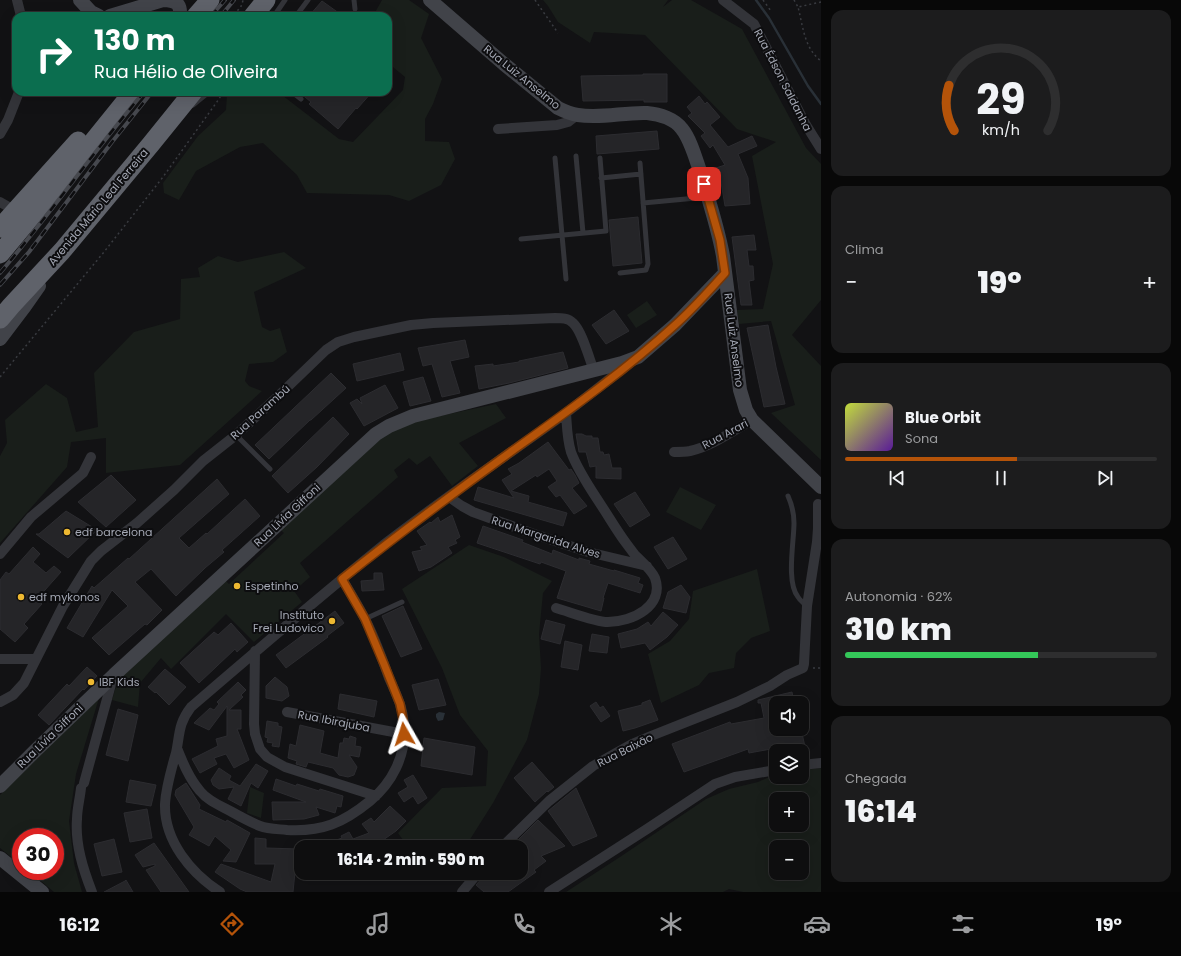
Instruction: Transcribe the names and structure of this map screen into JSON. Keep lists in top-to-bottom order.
{
  "streets": {
    "highway": ["Avenida Mário Leal Ferreira"],
    "street": [
      "Rua Luiz Anselmo",
      "Rua Édson Saldanha",
      "Rua Parambú",
      "Rua Arari",
      "Rua Lívia Giffoni",
      "Rua Margarida Alves",
      "Rua Ibirajuba",
      "Rua Baixão"
    ]
  },
  "crossings": [
    ["Rua Luiz Anselmo", "Rua Arari"],
    ["Rua Luiz Anselmo", "Rua Lívia Giffoni"],
    ["Rua Parambú", "Rua Lívia Giffoni"]
  ],
  "places": [
    "edf barcelona",
    "Espetinho",
    "edf mykonos",
    "Instituto Frei Ludovico",
    "IBF Kids"
  ],
  "page": {
    "turn": ["130 m", "Rua Hélio de Oliveira"],
    "tile": [
      "Clima",
      ["Autonomia · 62%", "310 km"],
      ["Chegada", "16:14"]
    ],
    "heat": ["−", "19°", "+"],
    "song": ["Blue Orbit", "Sona"],
    "map_buttons": ["+", "−"],
    "limit": "30",
    "trip": "16:14 · 2 min · 590 m",
    "tabs": ["16:12", "19°"],
    "gauge": ["29", "km/h"]
  }
}
